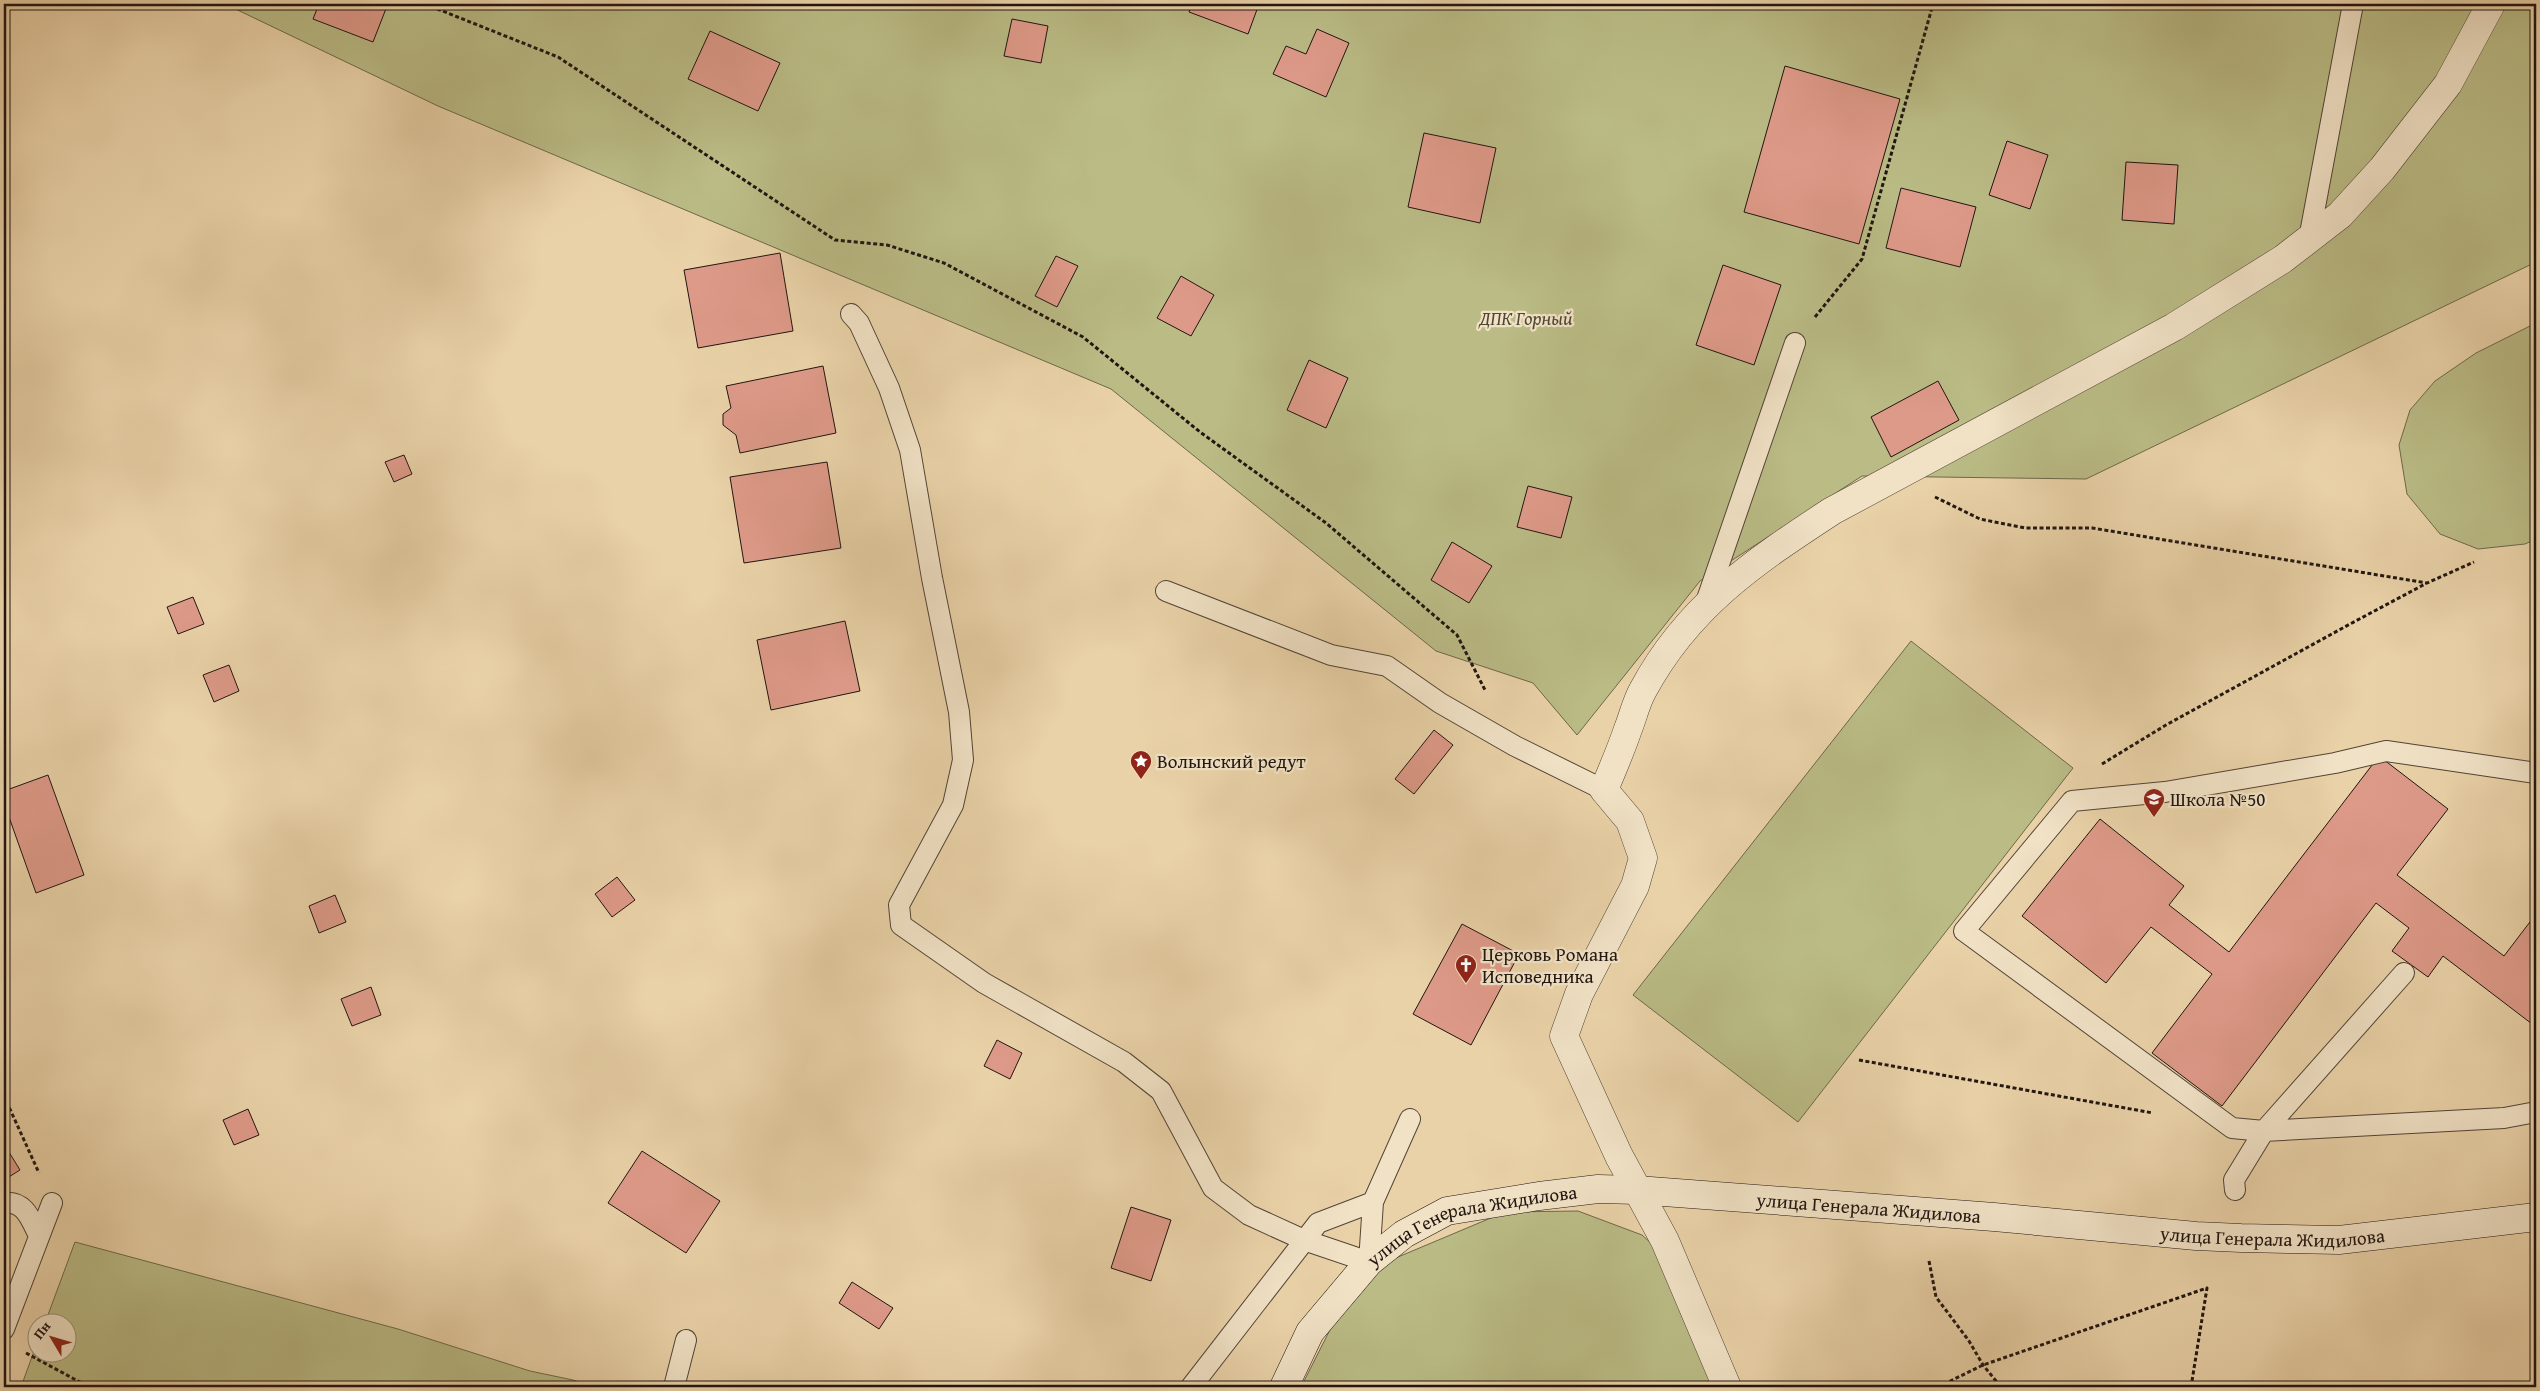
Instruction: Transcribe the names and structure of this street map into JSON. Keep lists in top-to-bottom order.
{
  "streets": {
    "street": ["улица Генерала Жидилова"]
  },
  "parks": ["ДПК Горный"],
  "places": {
    "place": ["Волынский редут"],
    "school or university": ["Школа №50"],
    "church": ["Церковь Романа Исповедника"]
  },
  "north": "top left"
}
